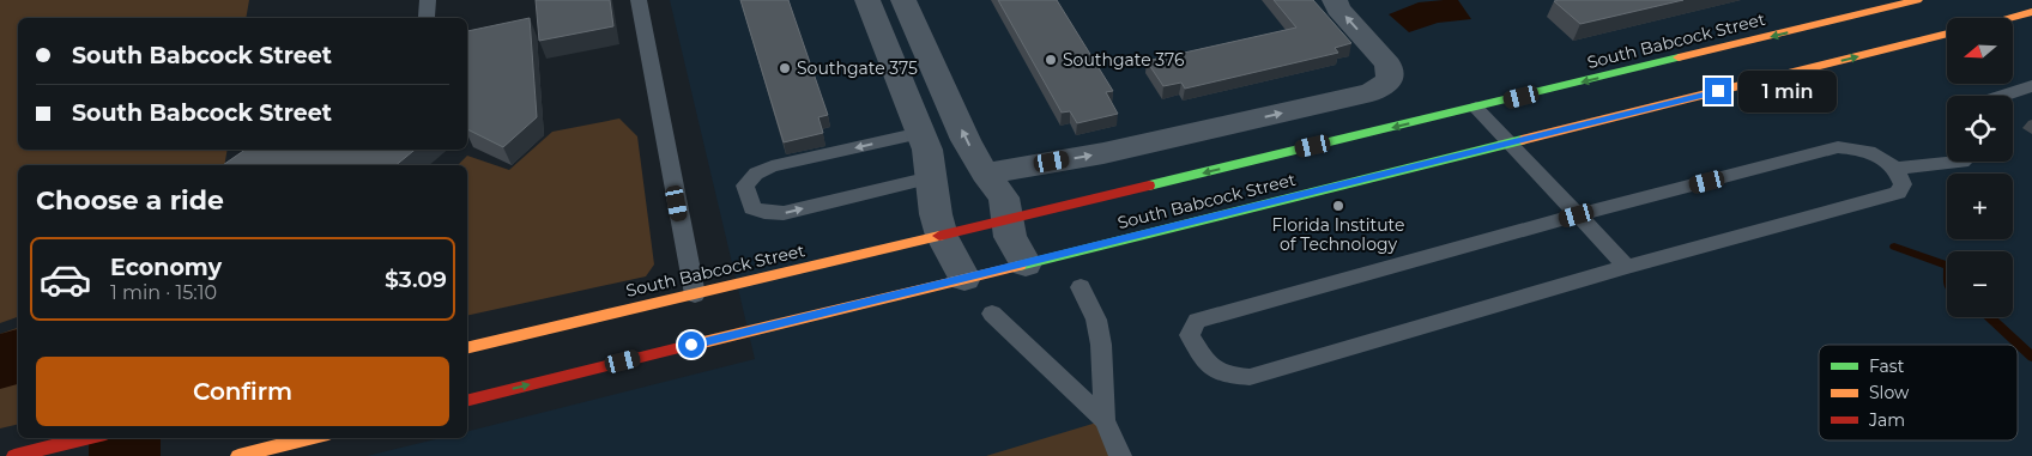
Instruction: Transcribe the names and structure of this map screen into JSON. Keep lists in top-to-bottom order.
{
  "streets": {
    "main road": ["South Babcock Street"]
  },
  "places": ["Southgate 376", "Southgate 375", "Florida Institute of Technology"],
  "legend": ["Fast", "Slow", "Jam"],
  "north": "left",
  "page": {
    "map_buttons": ["+", "−"],
    "banner": ["South Babcock Street", "South Babcock Street"],
    "bubble": "1 min",
    "heading": "Choose a ride",
    "list": [
      {
        "name": "Economy",
        "note": "1 min · 15:10",
        "value": "$3.09"
      }
    ],
    "buttons": "Confirm"
  }
}
